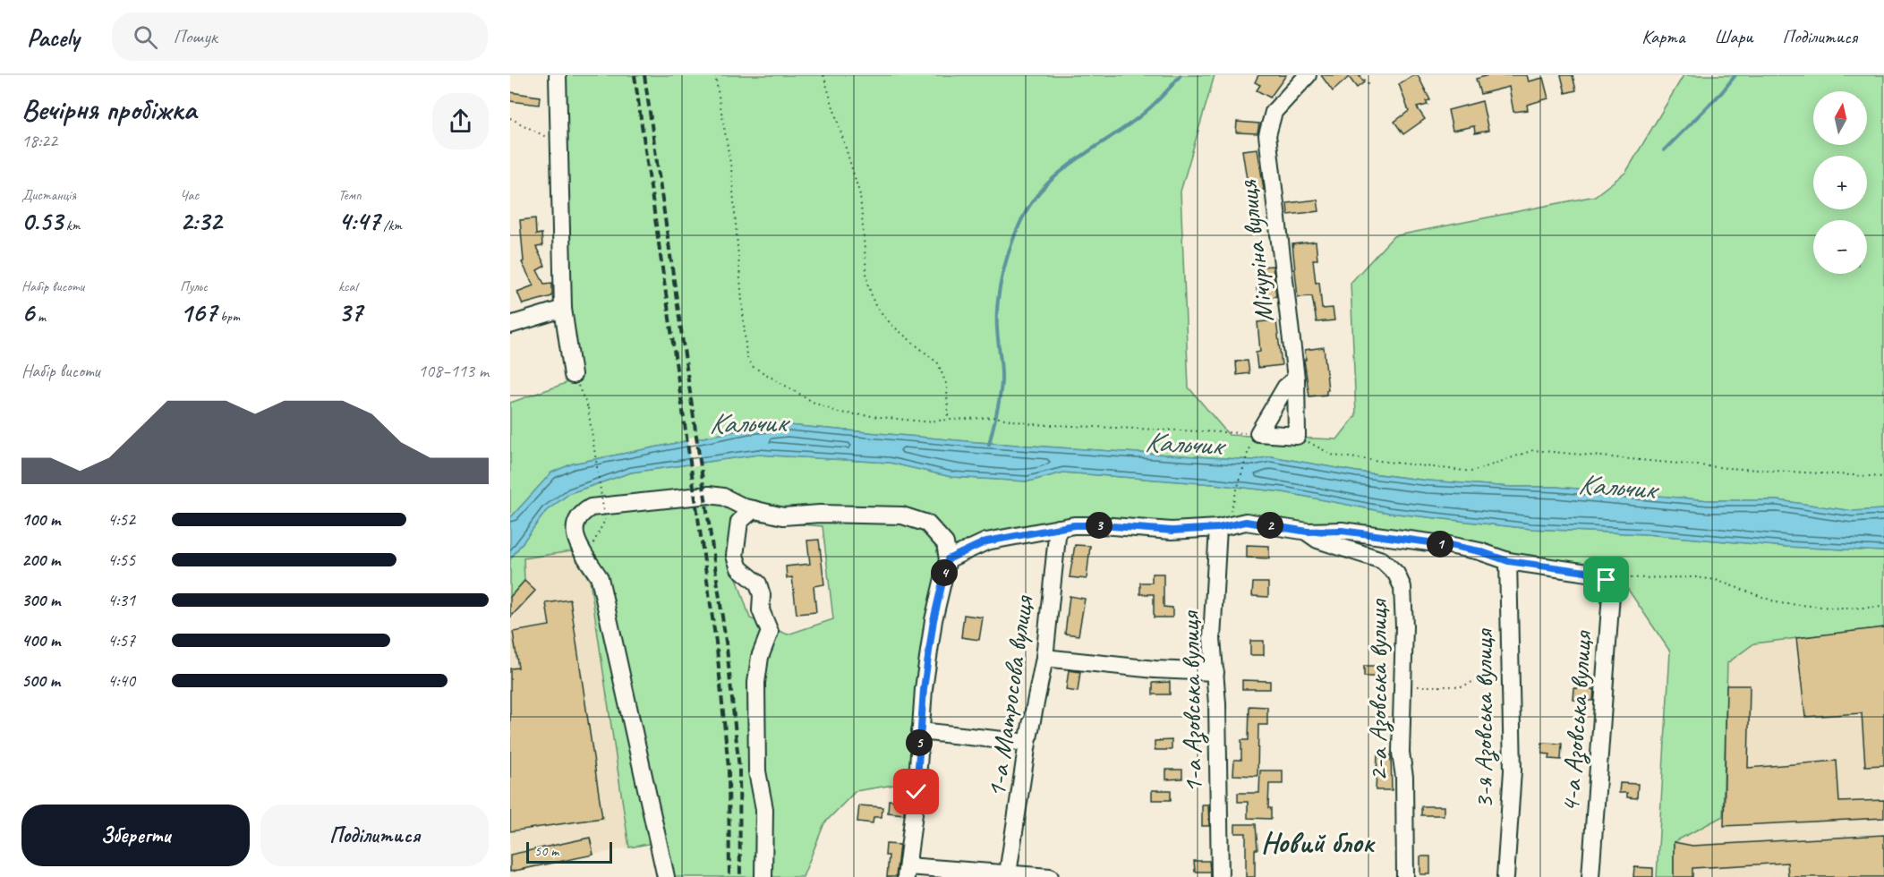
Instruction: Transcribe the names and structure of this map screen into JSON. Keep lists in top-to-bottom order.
{
  "streets": {
    "street": [
      "Мічуріна вулиця",
      "2-а Азовська вулиця",
      "1-а Матросова вулиця",
      "1-а Азовська вулиця",
      "3-я Азовська вулиця",
      "4-а Азовська вулиця"
    ]
  },
  "districts": ["Новий блок"],
  "water": ["Кальчик"],
  "scale_bar": "50 m",
  "north": "top",
  "page": {
    "header": "Pacely",
    "search": "Пошук",
    "nav": ["Карта", "Шари", "Поділитися"],
    "heading": ["Вечірня пробіжка", "18:22"],
    "map_buttons": ["+", "−"],
    "stats": [
      ["Дистанція", "0.53 km"],
      ["Час", "2:32"],
      ["Темп", "4:47 /km"],
      ["Набір висоти", "6 m"],
      ["Пульс", "167 bpm"],
      ["kcal", "37"]
    ],
    "chart": ["Набір висоти", "108–113 m"],
    "list": [
      {
        "name": "100 m",
        "note": "4:52"
      },
      {
        "name": "200 m",
        "note": "4:55"
      },
      {
        "name": "300 m",
        "note": "4:31"
      },
      {
        "name": "400 m",
        "note": "4:57"
      },
      {
        "name": "500 m",
        "note": "4:40"
      }
    ],
    "pins": [
      "2",
      "3",
      "1",
      "4",
      "5"
    ],
    "buttons": ["Зберегти", "Поділитися"],
    "scale": "50 m"
  }
}
